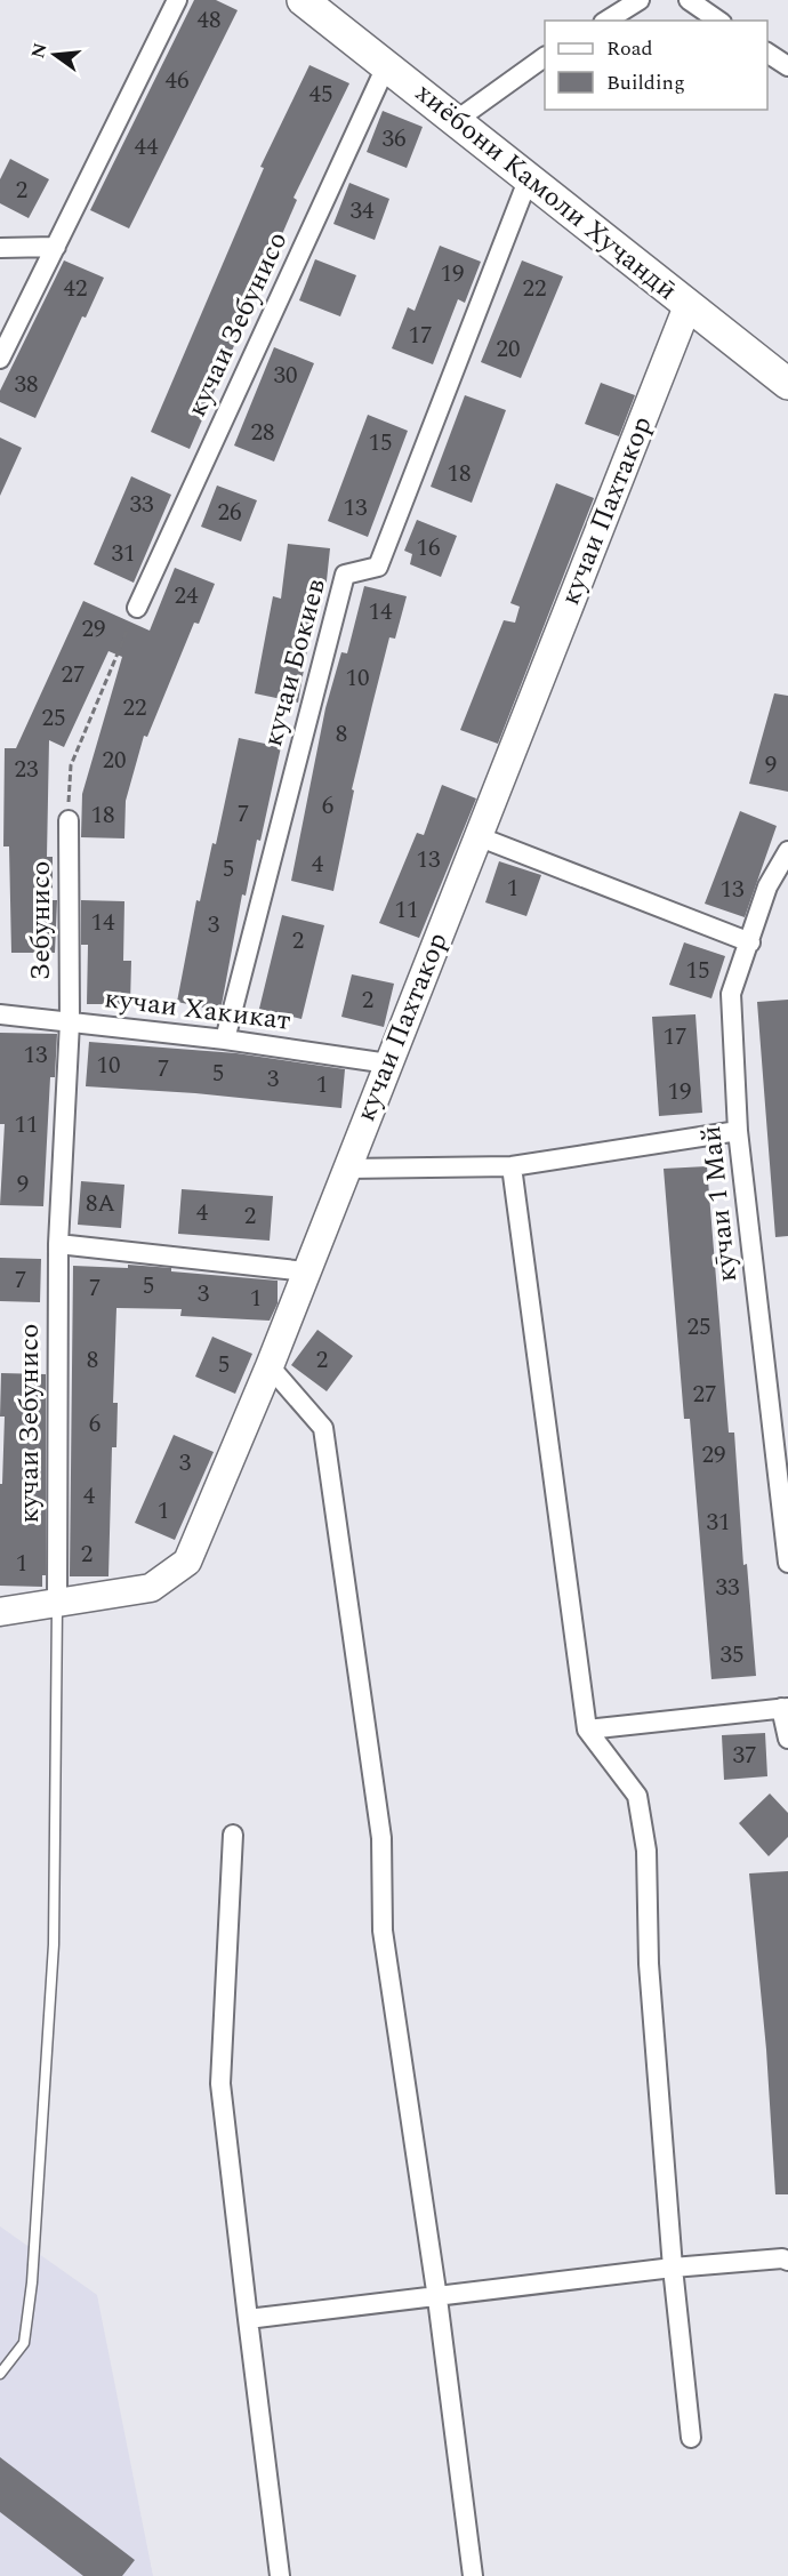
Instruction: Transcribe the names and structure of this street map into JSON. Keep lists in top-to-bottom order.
{
  "streets": {
    "main road": ["хиёбони Камоли Хуҷандӣ", "кучаи Пахтакор"],
    "street": [
      "кучаи Зебунисо",
      "кучаи Бокиев",
      "Зебунисо",
      "кучаи Хакикат",
      "кӯчаи 1 Май"
    ]
  },
  "crossings": [
    ["хиёбони Камоли Хуҷандӣ", "кучаи Зебунисо"],
    ["хиёбони Камоли Хуҷандӣ", "кучаи Пахтакор"],
    ["хиёбони Камоли Хуҷандӣ", "кучаи Бокиев"],
    ["кучаи Зебунисо", "кучаи Пахтакор"],
    ["кучаи Зебунисо", "Зебунисо"],
    ["кучаи Зебунисо", "кучаи Хакикат"],
    ["кучаи Пахтакор", "кучаи Хакикат"],
    ["кучаи Бокиев", "кучаи Хакикат"],
    ["Зебунисо", "кучаи Хакикат"]
  ],
  "house_numbers": [
    "48",
    "46",
    "45",
    "36",
    "44",
    "2",
    "34",
    "19",
    "42",
    "22",
    "17",
    "20",
    "30",
    "38",
    "28",
    "15",
    "18",
    "33",
    "13",
    "26",
    "16",
    "31",
    "24",
    "14",
    "29",
    "27",
    "10",
    "22",
    "25",
    "8",
    "20",
    "9",
    "23",
    "6",
    "7",
    "18",
    "13",
    "4",
    "5",
    "1",
    "13",
    "11",
    "14",
    "3",
    "2",
    "15",
    "2",
    "17",
    "13",
    "10",
    "7",
    "5",
    "3",
    "1",
    "19",
    "11",
    "9",
    "8А",
    "4",
    "2",
    "7",
    "5",
    "7",
    "3",
    "1",
    "25",
    "8",
    "2",
    "5",
    "27",
    "6",
    "29",
    "3",
    "4",
    "1",
    "31",
    "2",
    "1",
    "33",
    "35",
    "37"
  ],
  "legend": ["Road", "Building"],
  "north": "left"
}
